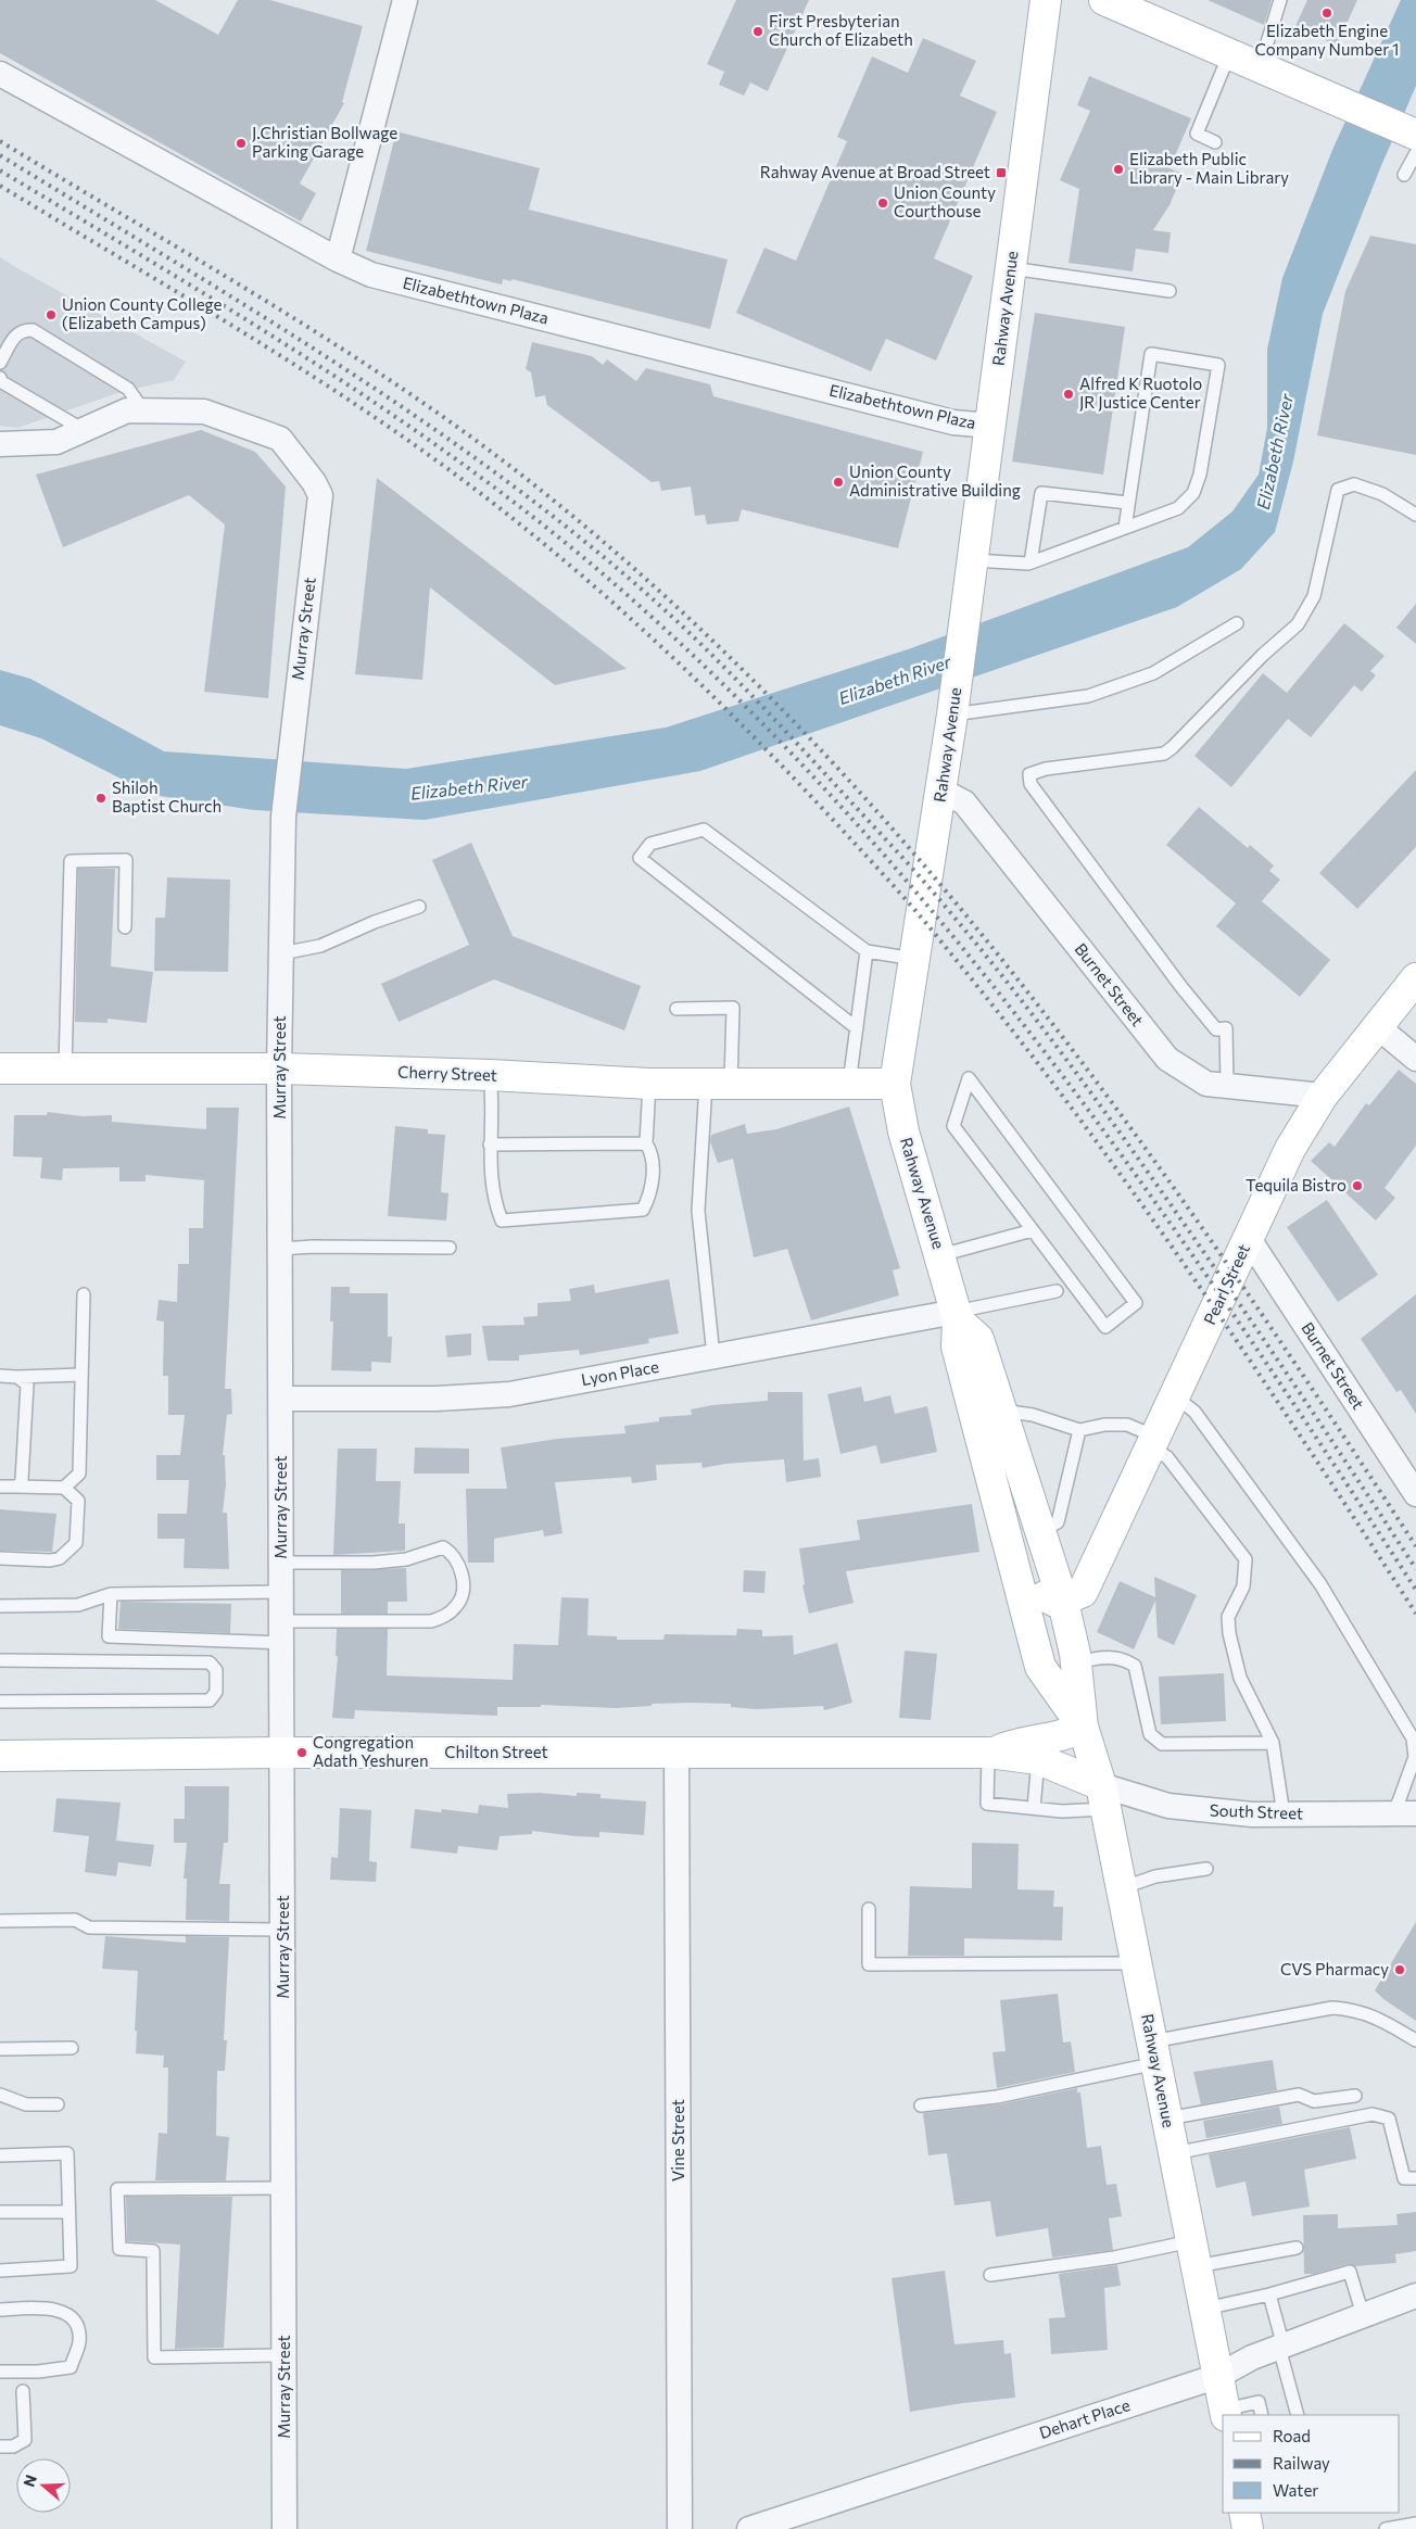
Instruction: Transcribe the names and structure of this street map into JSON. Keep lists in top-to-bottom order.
{
  "streets": {
    "main road": [
      "Rahway Avenue",
      "Cherry Street",
      "Pearl Street",
      "Chilton Street"
    ],
    "street": [
      "Elizabethtown Plaza",
      "Murray Street",
      "Burnet Street",
      "Lyon Place",
      "South Street",
      "Vine Street",
      "Dehart Place"
    ]
  },
  "crossings": [
    ["Elizabethtown Plaza", "Rahway Avenue"],
    ["Rahway Avenue", "Burnet Street"],
    ["Rahway Avenue", "Cherry Street"],
    ["Rahway Avenue", "Pearl Street"],
    ["Rahway Avenue", "Lyon Place"],
    ["Rahway Avenue", "Chilton Street"],
    ["Rahway Avenue", "South Street"],
    ["Rahway Avenue", "Dehart Place"],
    ["Murray Street", "Cherry Street"],
    ["Murray Street", "Lyon Place"],
    ["Murray Street", "Chilton Street"],
    ["Burnet Street", "Pearl Street"],
    ["Chilton Street", "South Street"],
    ["Chilton Street", "Vine Street"]
  ],
  "water": ["Elizabeth River"],
  "places": {
    "other": [
      "Elizabeth Engine Company Number 1",
      "First Presbyterian Church of Elizabeth",
      "J.Christian Bollwage Parking Garage",
      "Elizabeth Public Library - Main Library",
      "Union County Courthouse",
      "Union County College (Elizabeth Campus)",
      "Alfred K Ruotolo JR Justice Center",
      "Union County Administrative Building",
      "Shiloh Baptist Church",
      "Tequila Bistro",
      "Congregation Adath Yeshuren",
      "CVS Pharmacy"
    ],
    "transit": ["Rahway Avenue at Broad Street"]
  },
  "legend": ["Road", "Railway", "Water"],
  "north": "left"
}
